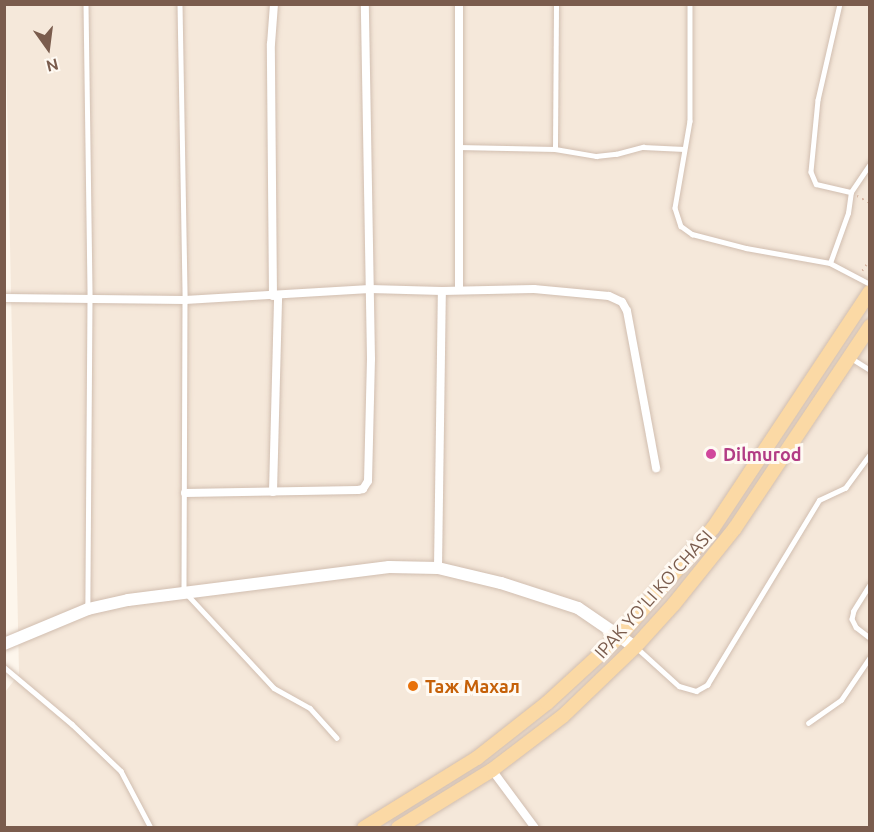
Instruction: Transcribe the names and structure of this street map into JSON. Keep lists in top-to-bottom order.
{
  "streets": {
    "main road": ["IPAK YO'LI KO'CHASI"]
  },
  "places": ["Dilmurod", "Таж Махал"],
  "north": "bottom"
}
